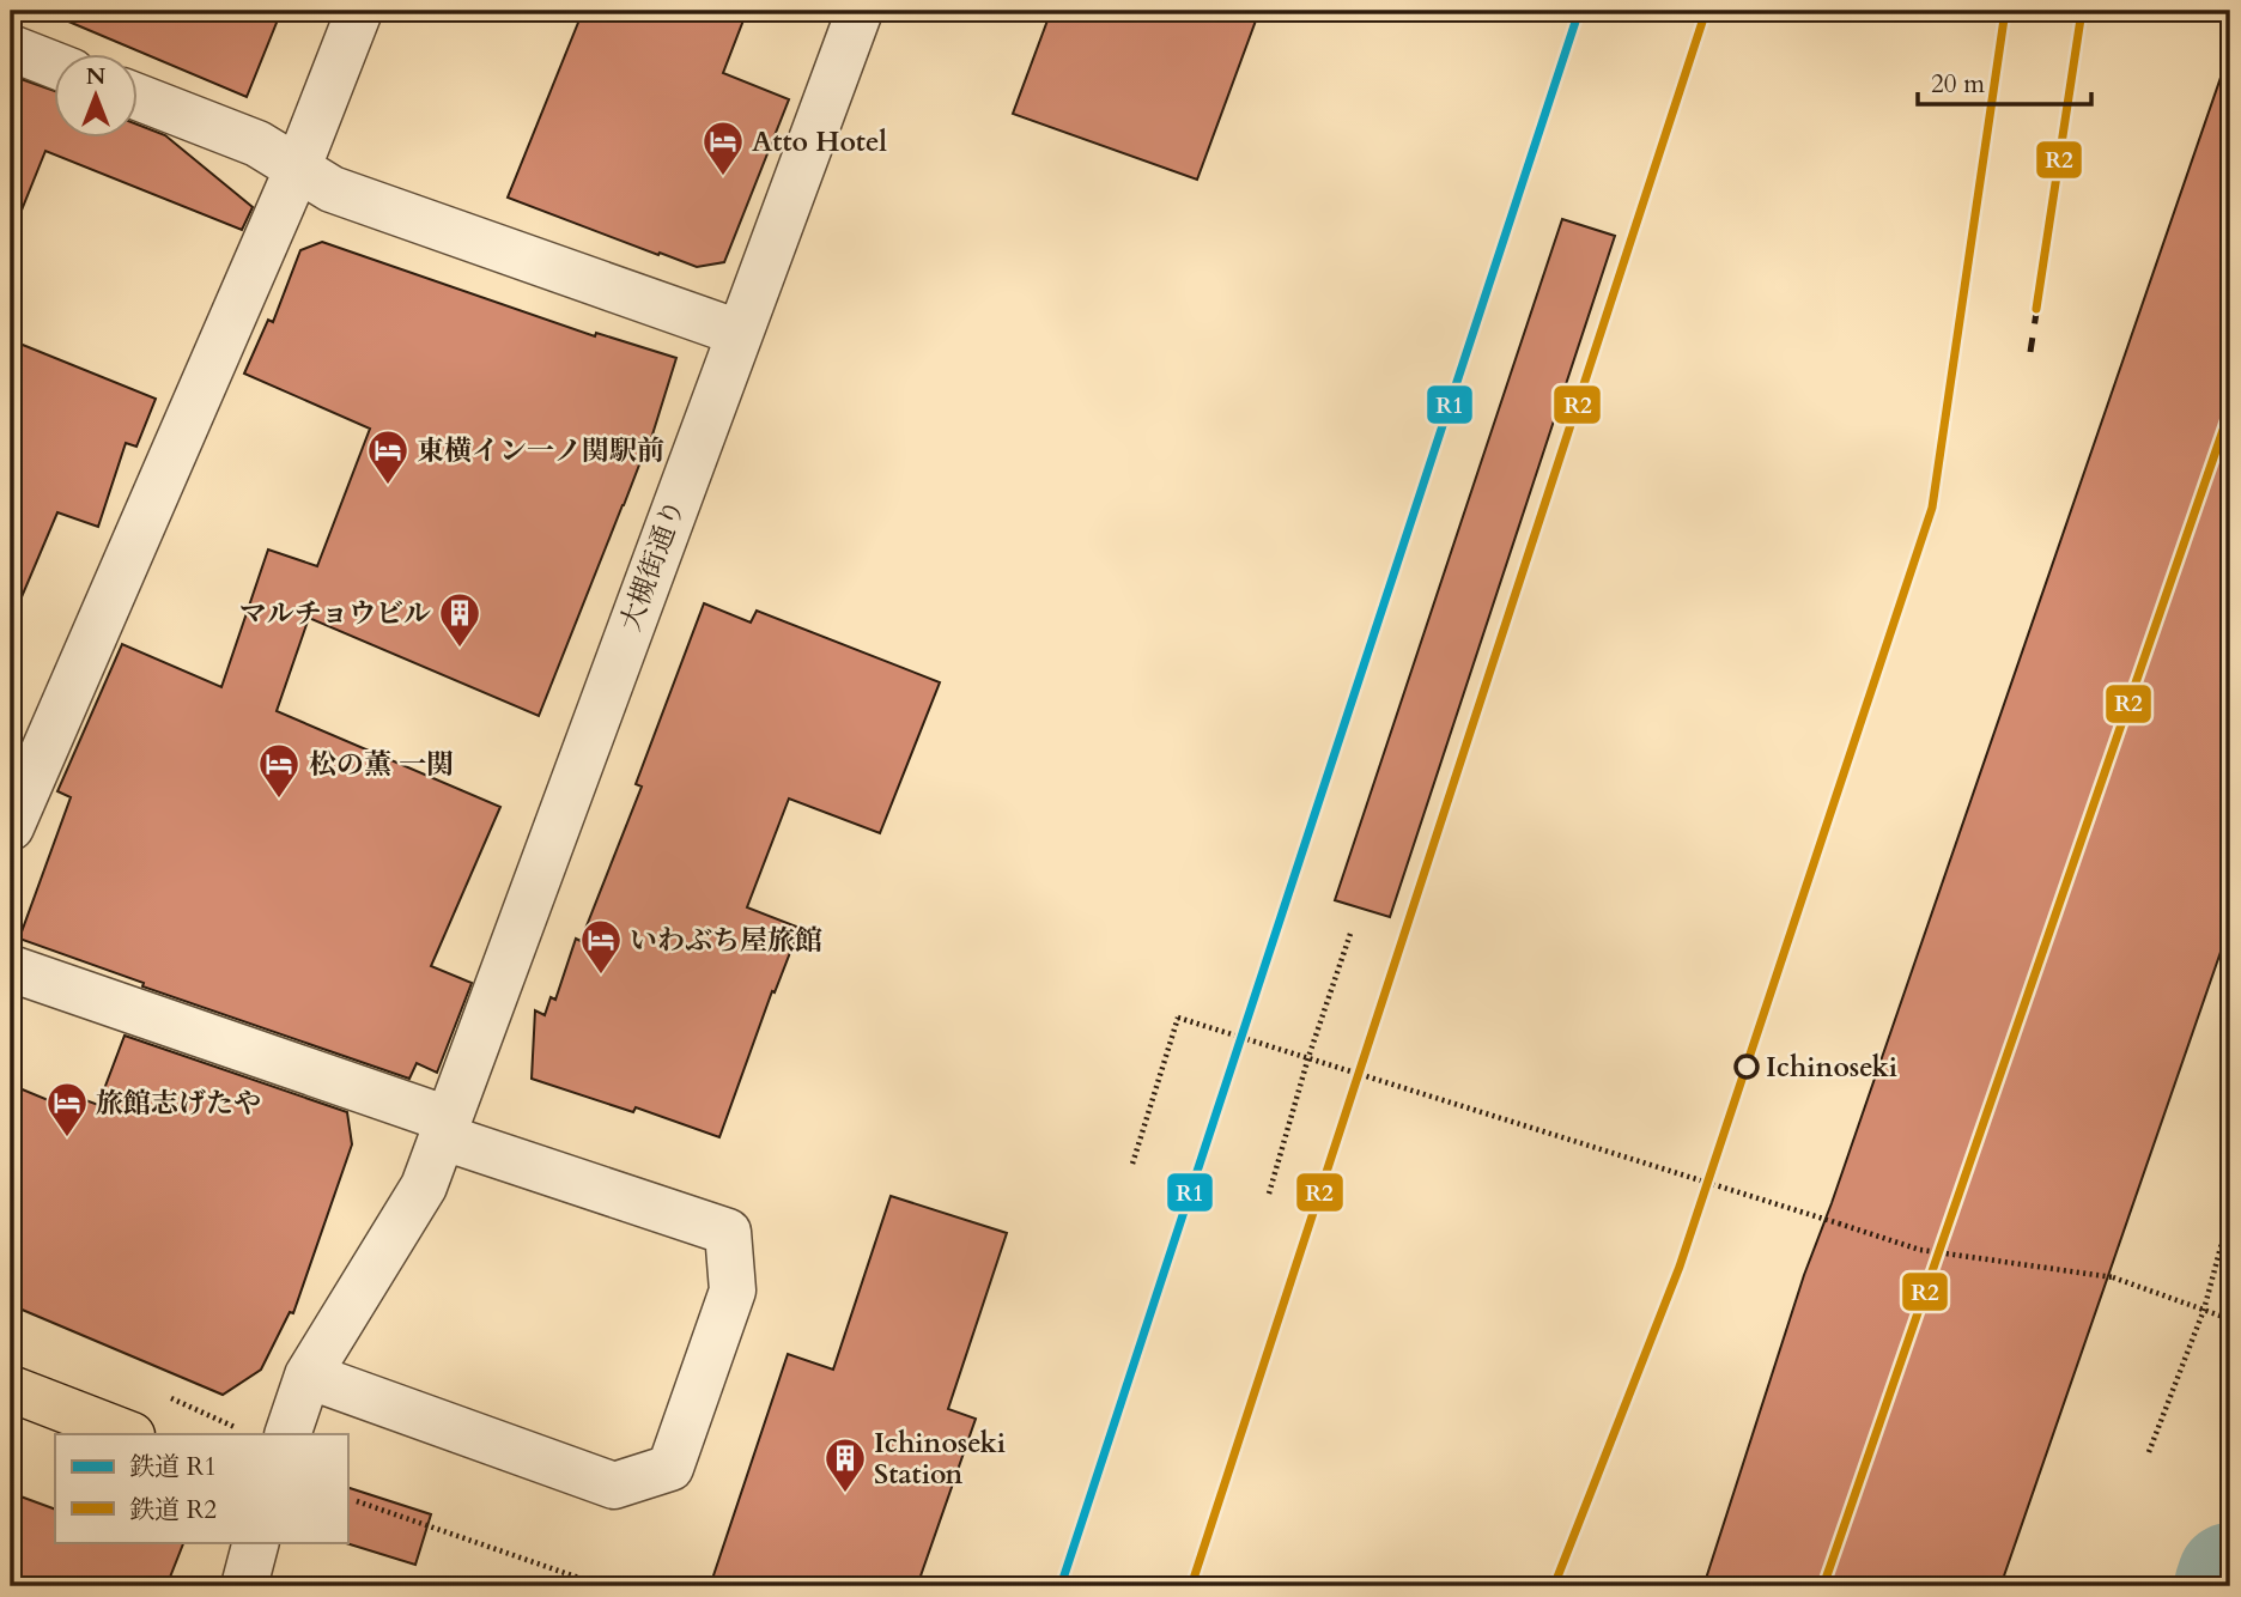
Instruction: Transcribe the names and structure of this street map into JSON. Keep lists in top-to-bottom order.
{
  "streets": {
    "street": ["大槻街通り"]
  },
  "places": {
    "hotel": [
      "Atto Hotel",
      "東横イン一ノ関駅前",
      "松の薫 一関",
      "いわぶち屋旅館",
      "旅館志げたや"
    ],
    "building": ["マルチョウビル", "Ichinoseki Station"],
    "other": ["Ichinoseki"]
  },
  "lines": ["rail line R1", "rail line R2"],
  "legend": ["鉄道 R1", "鉄道 R2"],
  "scale_bar": "20 m",
  "north": "top"
}
